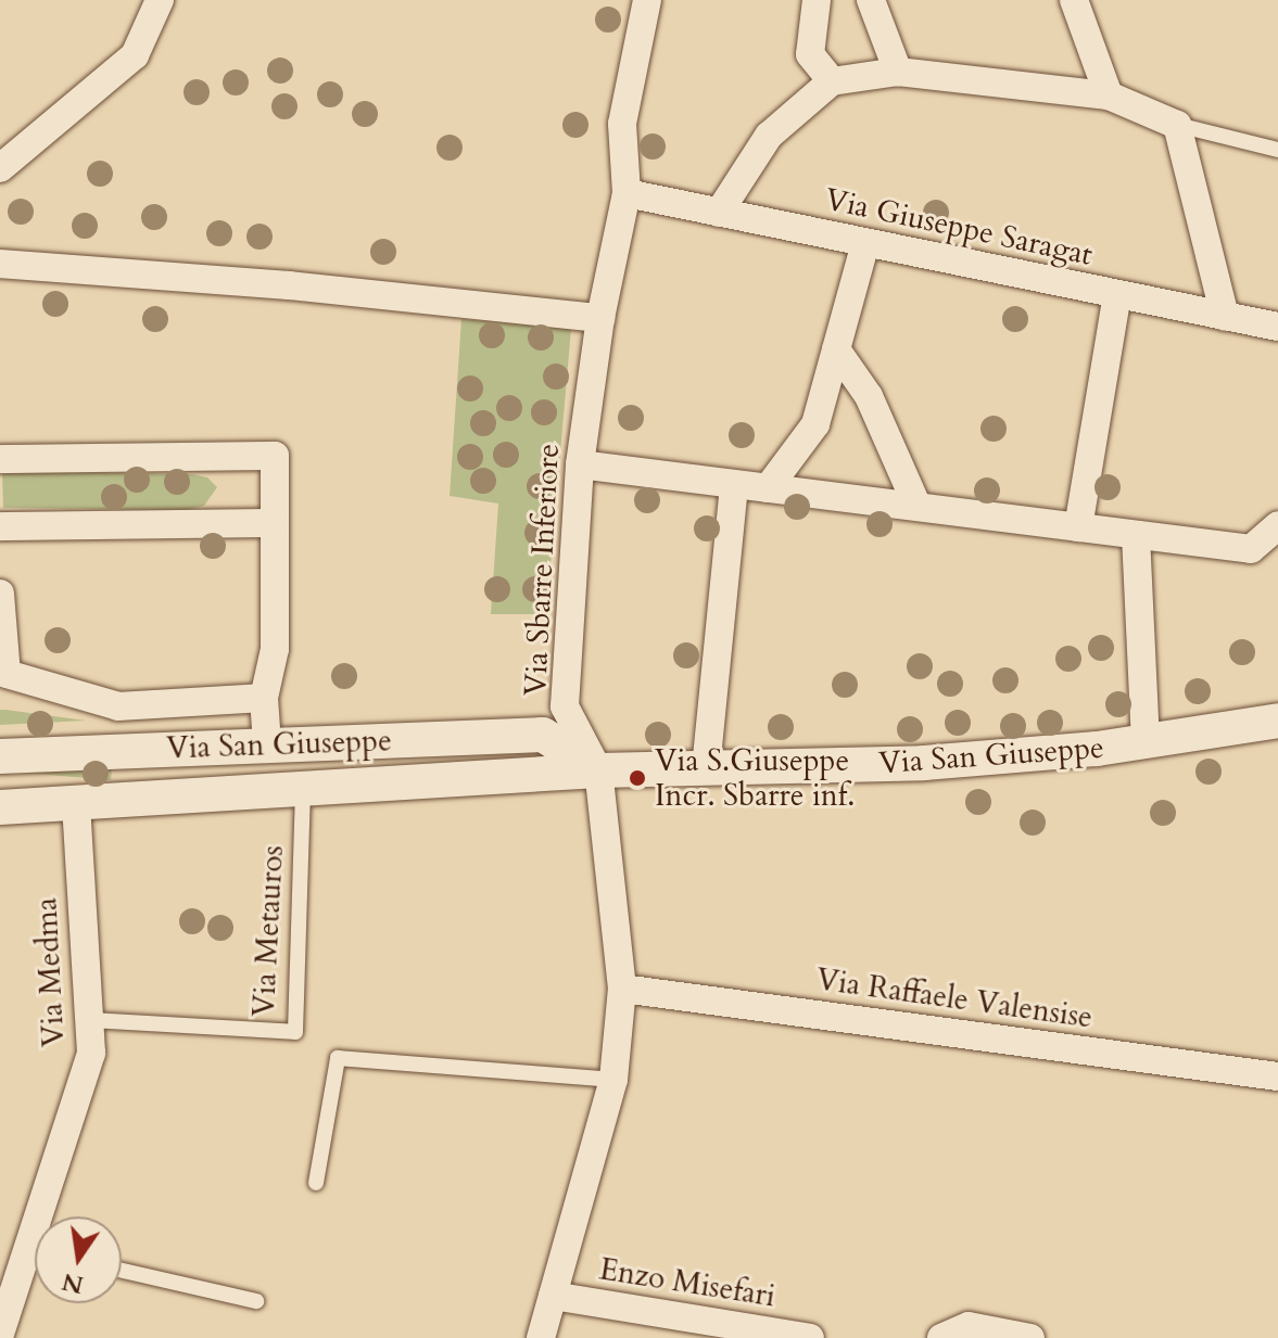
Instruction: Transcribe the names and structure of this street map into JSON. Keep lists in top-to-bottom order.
{
  "streets": {
    "street": [
      "Via Giuseppe Saragat",
      "Via Sbarre Inferiore",
      "Via San Giuseppe",
      "Via Medma",
      "Via Raffaele Valensise",
      "Enzo Misefari"
    ],
    "lane": ["Via Metauros"]
  },
  "crossings": [
    ["Via Giuseppe Saragat", "Via Sbarre Inferiore"],
    ["Via Sbarre Inferiore", "Via San Giuseppe"],
    ["Via Sbarre Inferiore", "Via Raffaele Valensise"],
    ["Via Sbarre Inferiore", "Enzo Misefari"],
    ["Via San Giuseppe", "Via Metauros"],
    ["Via San Giuseppe", "Via Medma"],
    ["Via Metauros", "Via Medma"]
  ],
  "places": ["Via S.Giuseppe Incr. Sbarre inf."],
  "north": "bottom"
}
